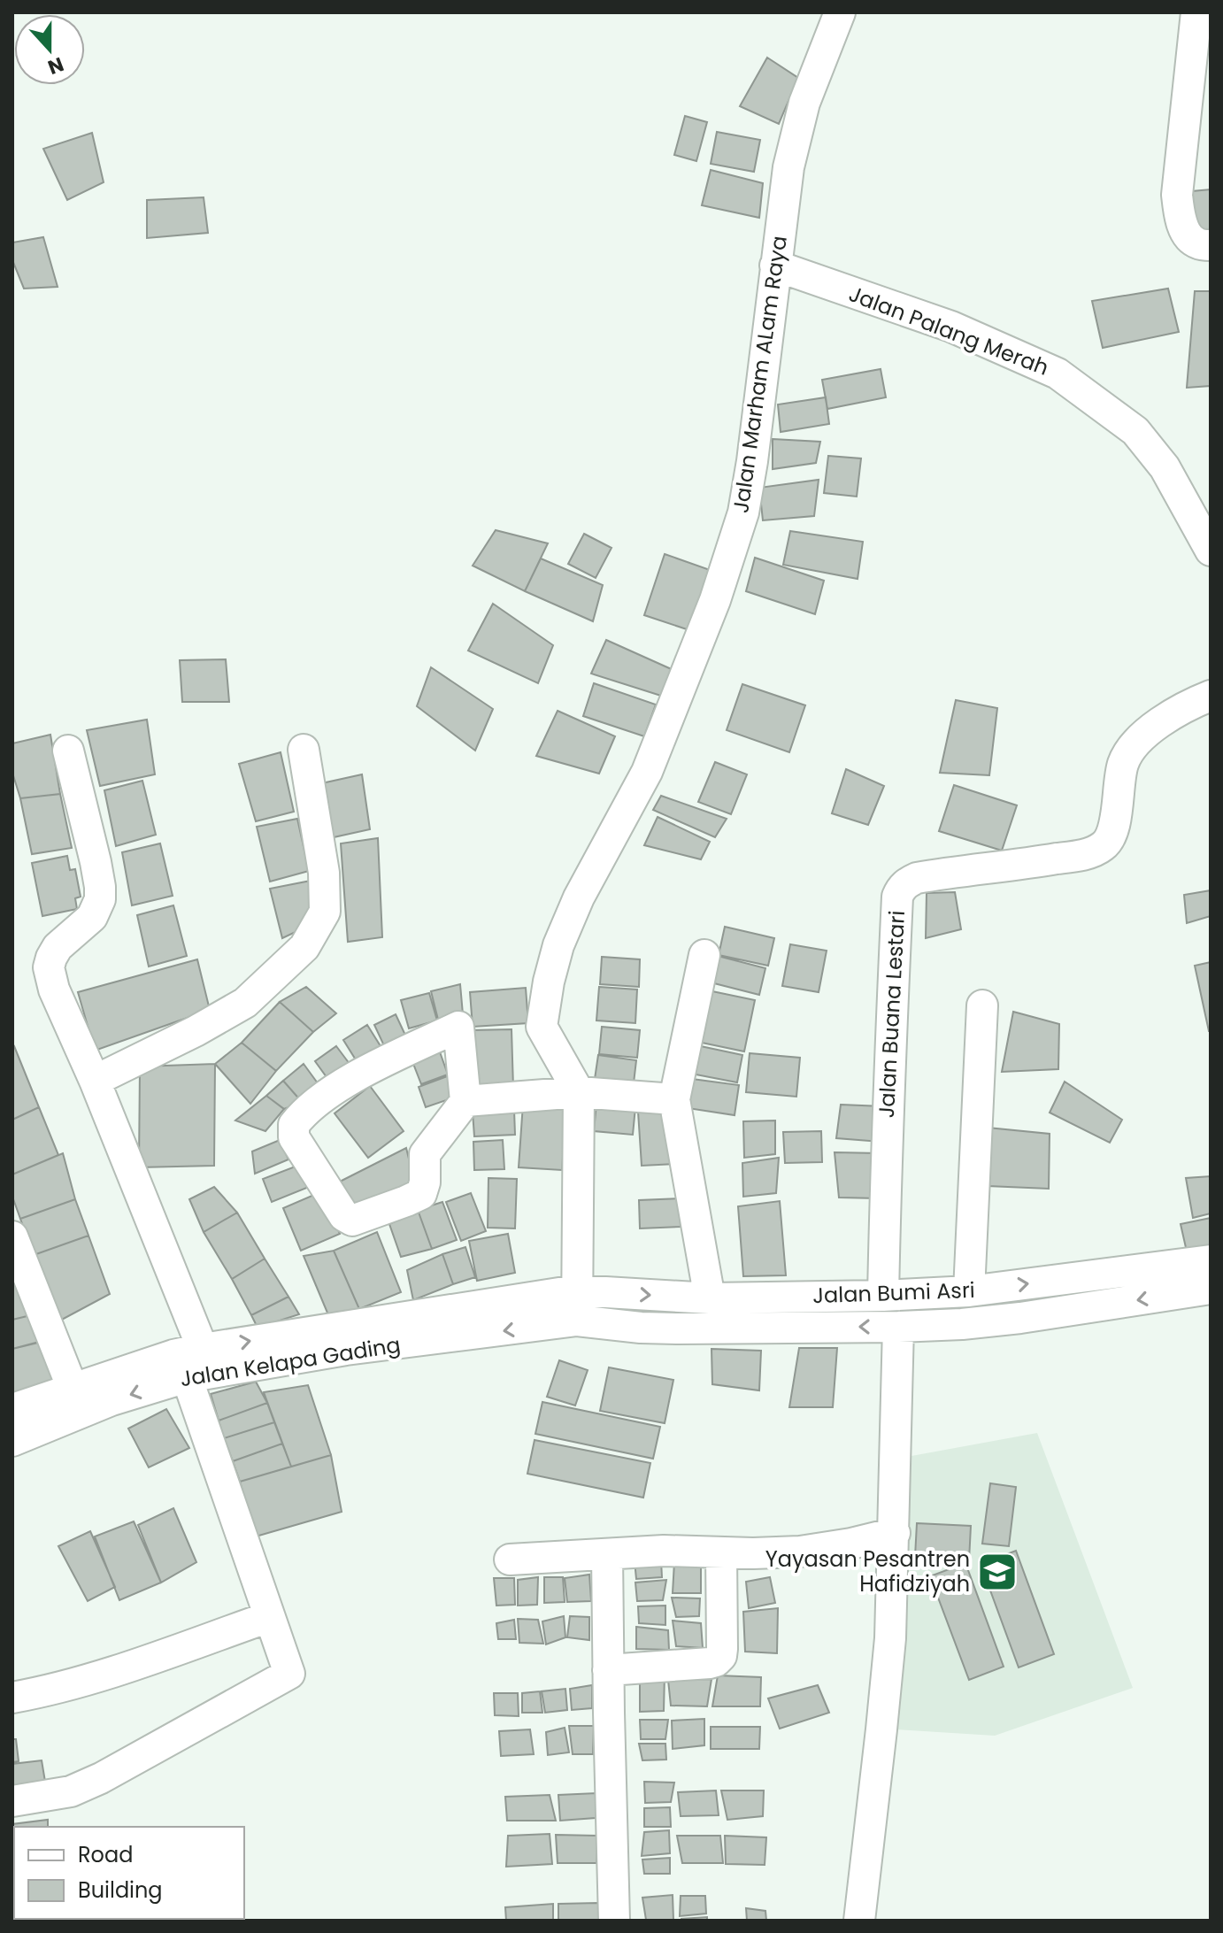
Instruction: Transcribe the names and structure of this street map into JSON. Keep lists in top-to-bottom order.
{
  "streets": {
    "street": [
      "Jalan Palang Merah",
      "Jalan Marham ALam Raya",
      "Jalan Buana Lestari",
      "Jalan Bumi Asri",
      "Jalan Kelapa Gading"
    ]
  },
  "crossings": [
    ["Jalan Palang Merah", "Jalan Marham ALam Raya"],
    ["Jalan Buana Lestari", "Jalan Bumi Asri"],
    ["Jalan Bumi Asri", "Jalan Kelapa Gading"]
  ],
  "places": {
    "school or university": ["Yayasan Pesantren Hafidziyah"]
  },
  "legend": ["Road", "Building"],
  "north": "bottom"
}
